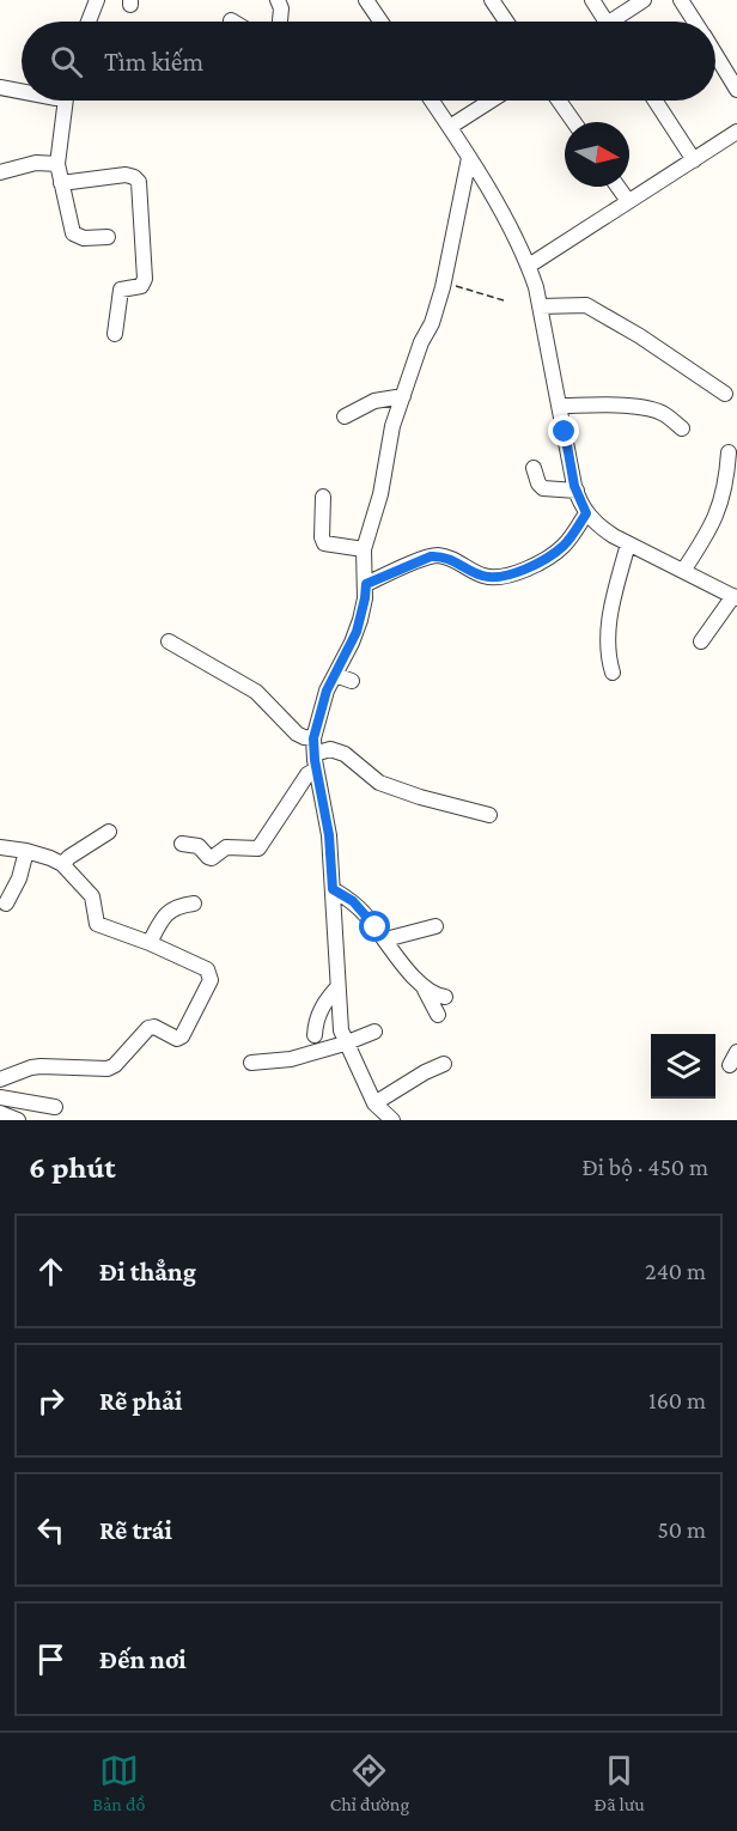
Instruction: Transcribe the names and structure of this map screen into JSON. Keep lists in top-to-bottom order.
{
  "north": "right",
  "page": {
    "search": "Tìm kiếm",
    "heading": ["6 phút", "Đi bộ · 450 m"],
    "list": [
      ["Đi thẳng", "240 m"],
      ["Rẽ phải", "160 m"],
      ["Rẽ trái", "50 m"],
      "Đến nơi"
    ],
    "nav": ["Bản đồ", "Chỉ đường", "Đã lưu"]
  }
}
